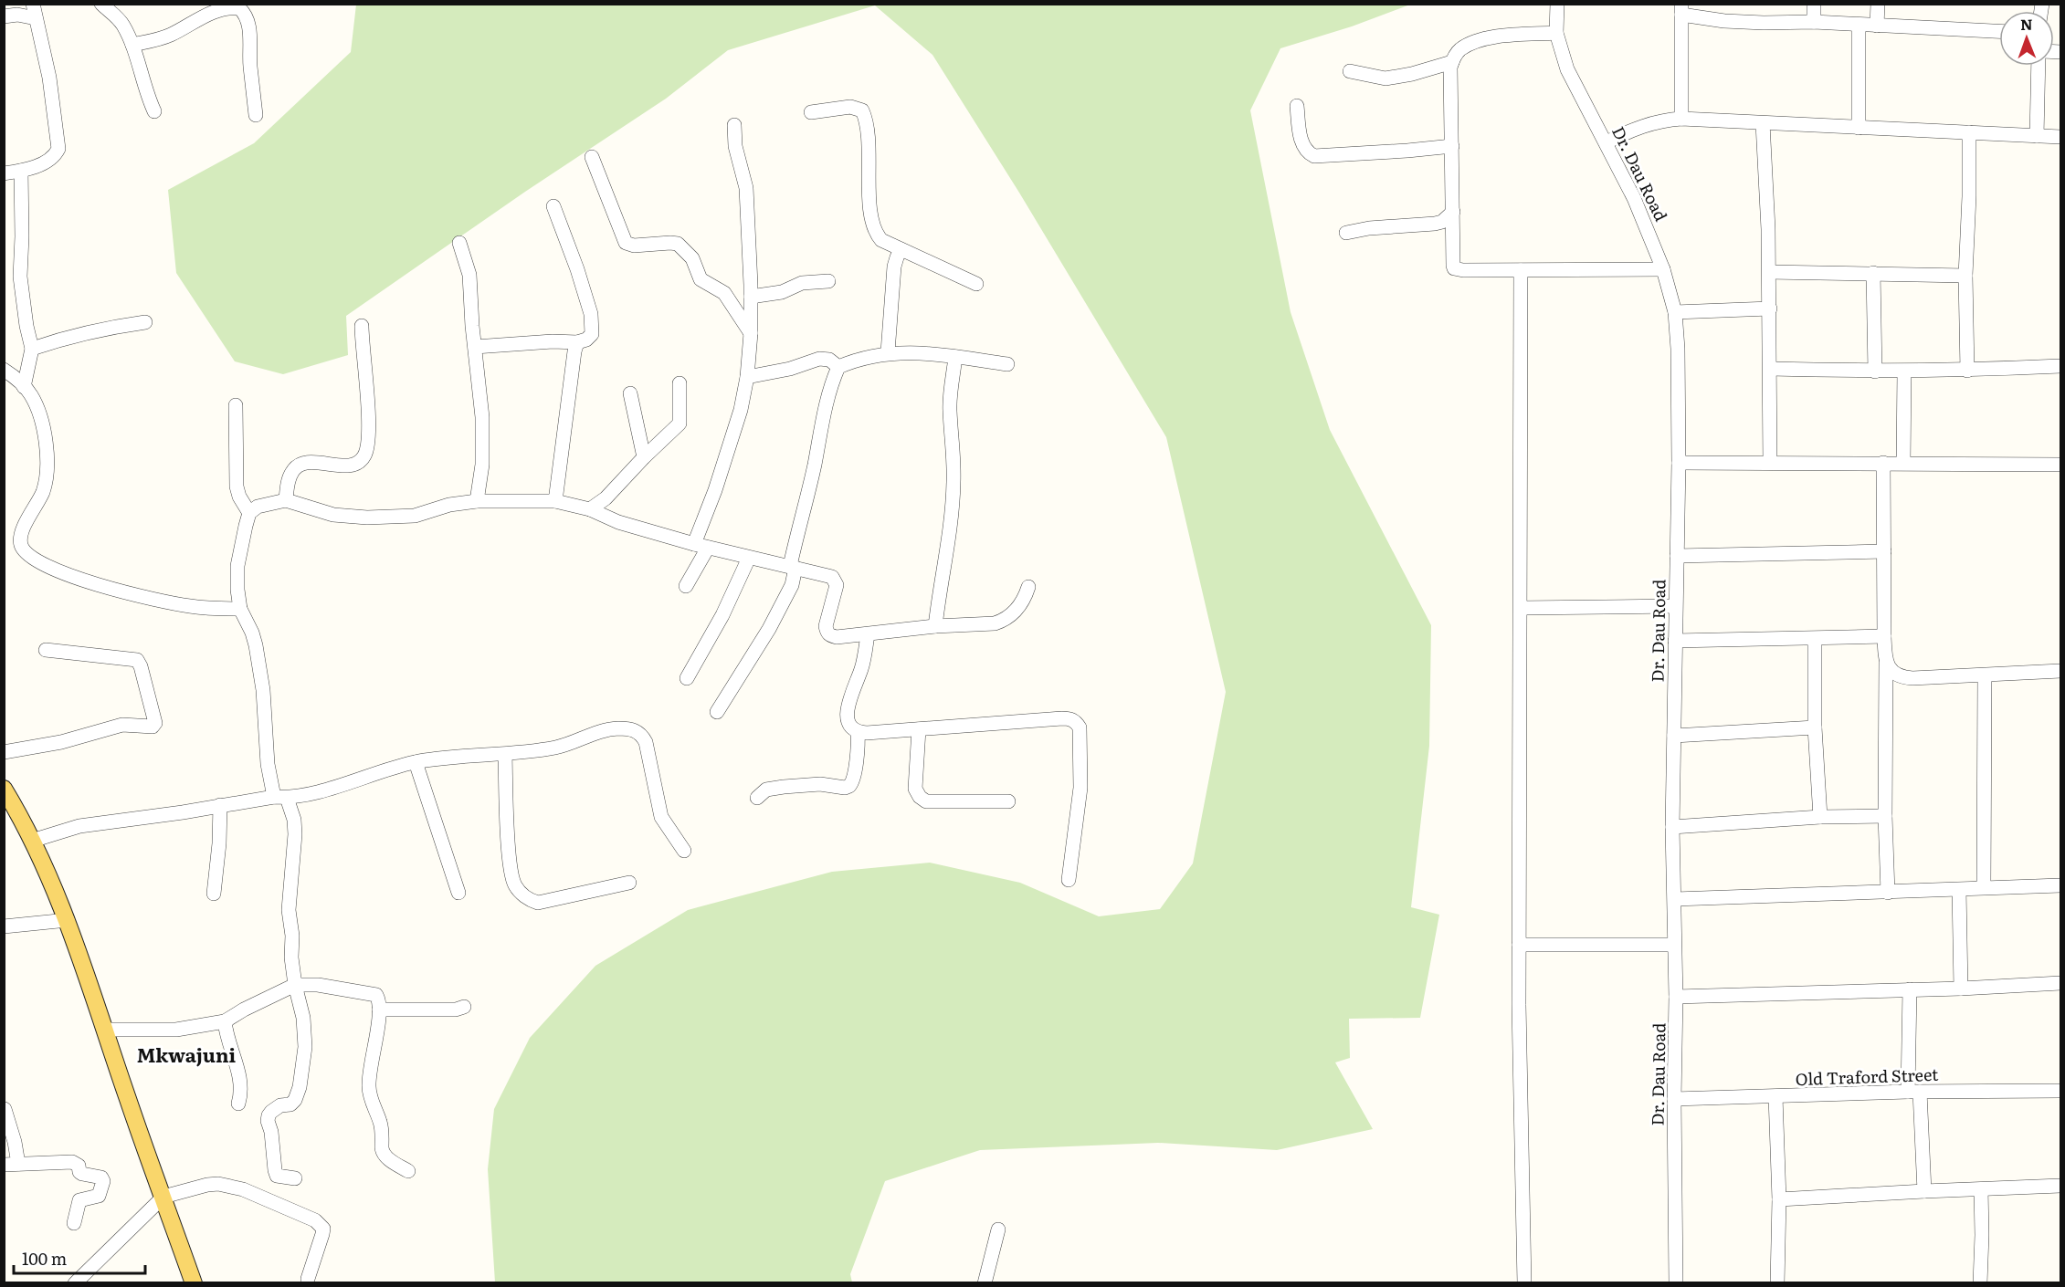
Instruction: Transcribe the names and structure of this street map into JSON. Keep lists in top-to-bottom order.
{
  "streets": {
    "street": ["Dr. Dau Road", "Old Traford Street"]
  },
  "crossings": [
    ["Dr. Dau Road", "Old Traford Street"]
  ],
  "districts": ["Mkwajuni"],
  "scale_bar": "100 m",
  "north": "top"
}
